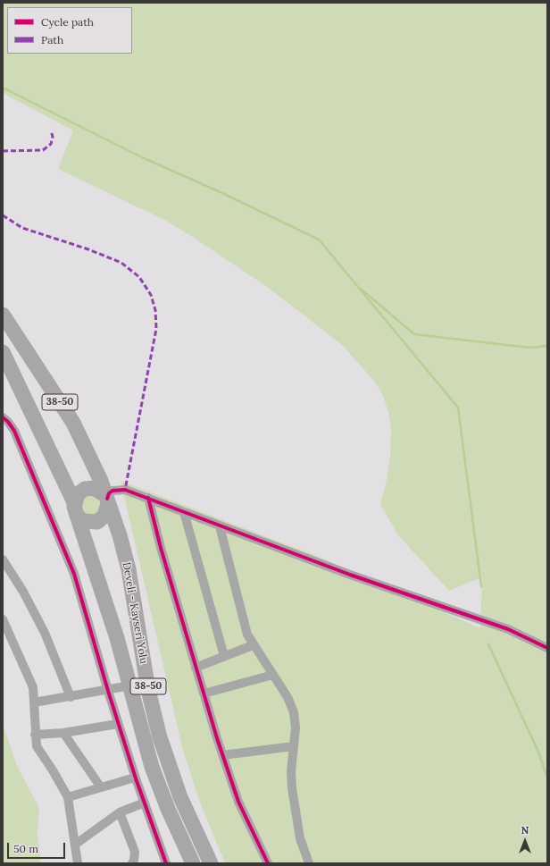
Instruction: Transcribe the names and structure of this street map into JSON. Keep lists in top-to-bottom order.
{
  "streets": {
    "highway": ["38-50", "Develi - Kayseri Yolu"]
  },
  "legend": ["Cycle path", "Path"],
  "scale_bar": "50 m",
  "north": "top"
}
